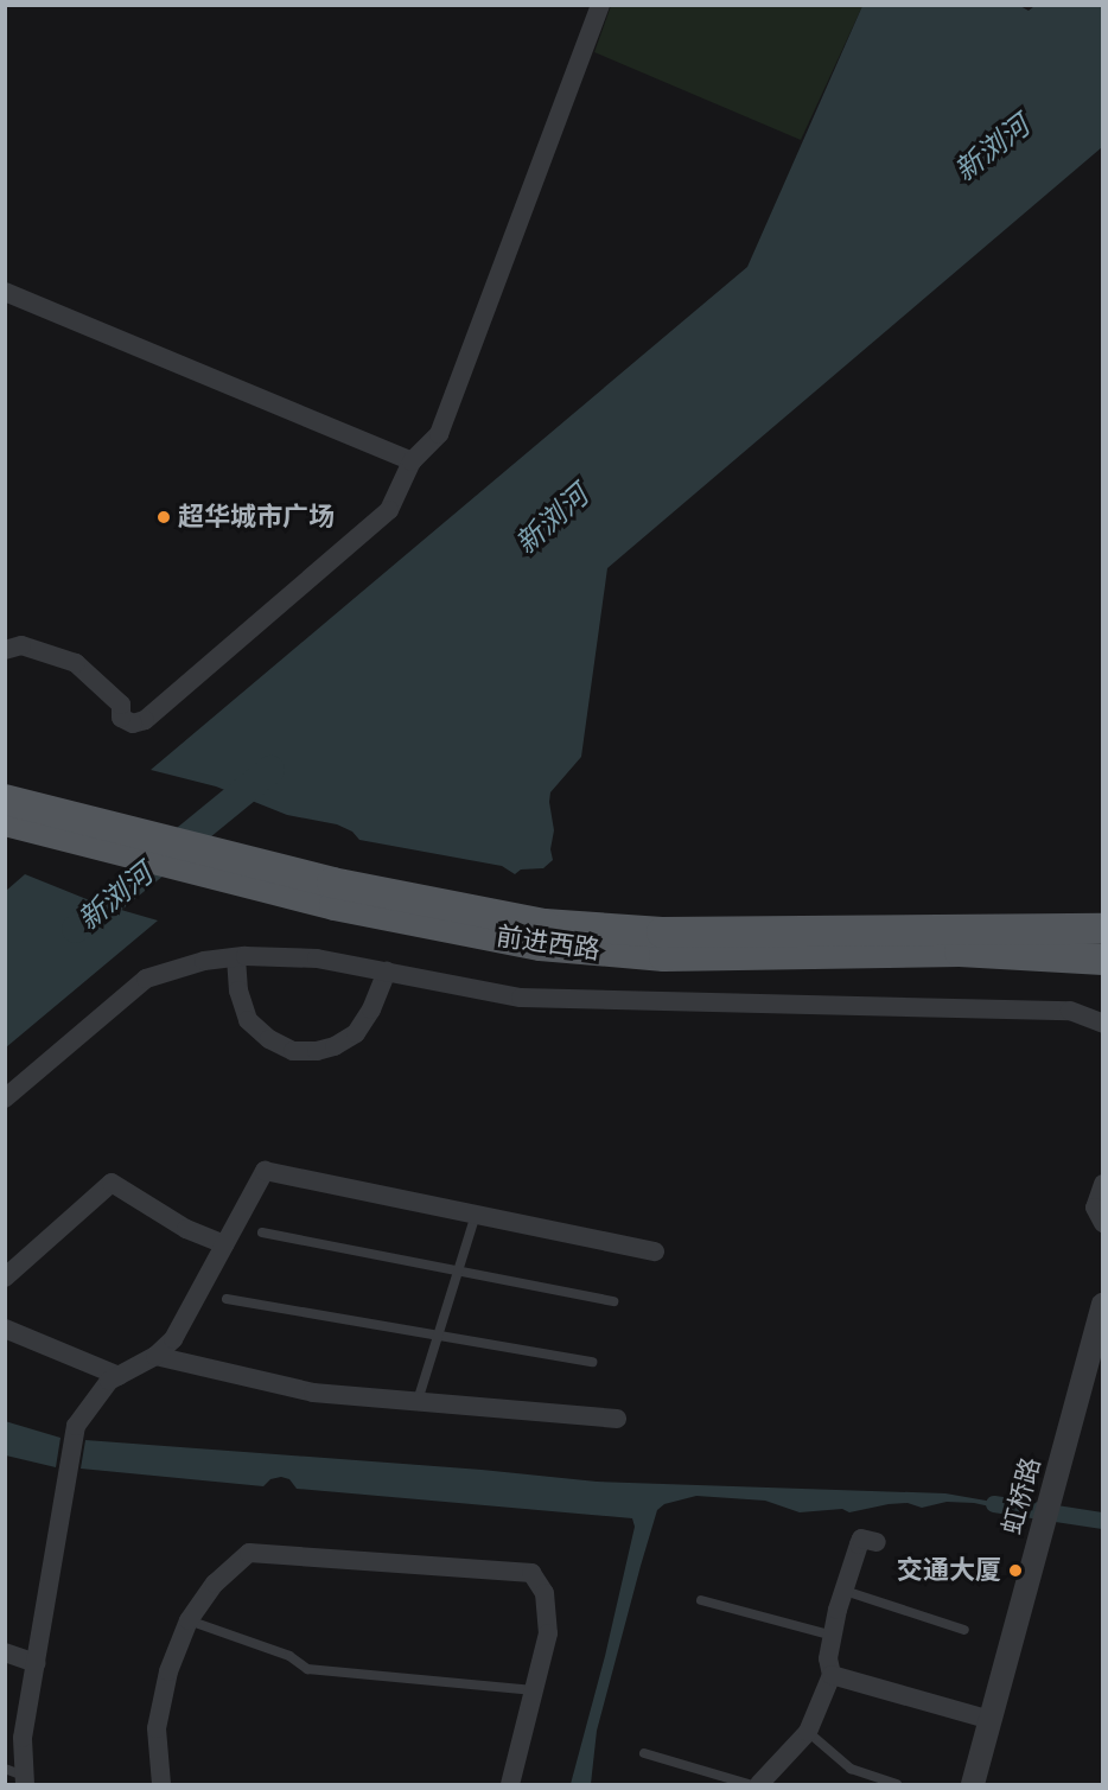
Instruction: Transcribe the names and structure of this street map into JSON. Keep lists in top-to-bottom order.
{
  "streets": {
    "main road": ["前进西路"],
    "street": ["虹桥路"]
  },
  "water": ["新浏河"],
  "places": ["超华城市广场", "交通大厦"]
}
